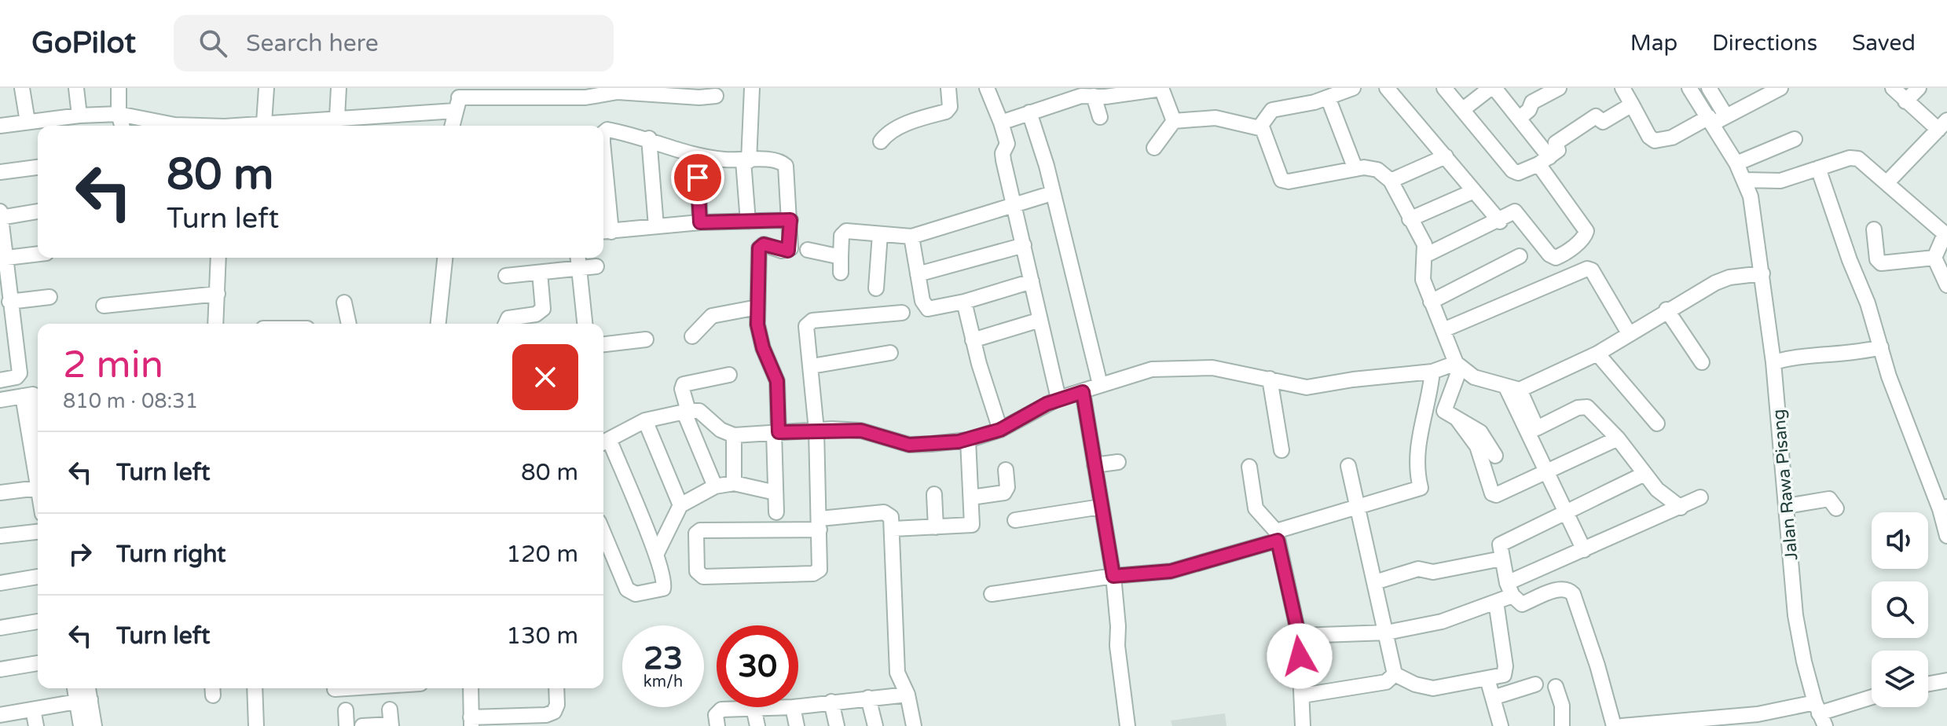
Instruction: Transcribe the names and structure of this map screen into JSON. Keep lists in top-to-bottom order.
{
  "streets": {
    "street": ["Jalan Rawa Pisang"]
  },
  "page": {
    "header": "GoPilot",
    "search": "Search here",
    "nav": ["Map", "Directions", "Saved"],
    "turn": ["80 m", "Turn left"],
    "heading": ["2 min", "810 m · 08:31"],
    "list": [
      {
        "name": "Turn left",
        "value": "80 m"
      },
      {
        "name": "Turn right",
        "value": "120 m"
      },
      {
        "name": "Turn left",
        "value": "130 m"
      }
    ],
    "speed": "23 km/h",
    "limit": "30"
  }
}
